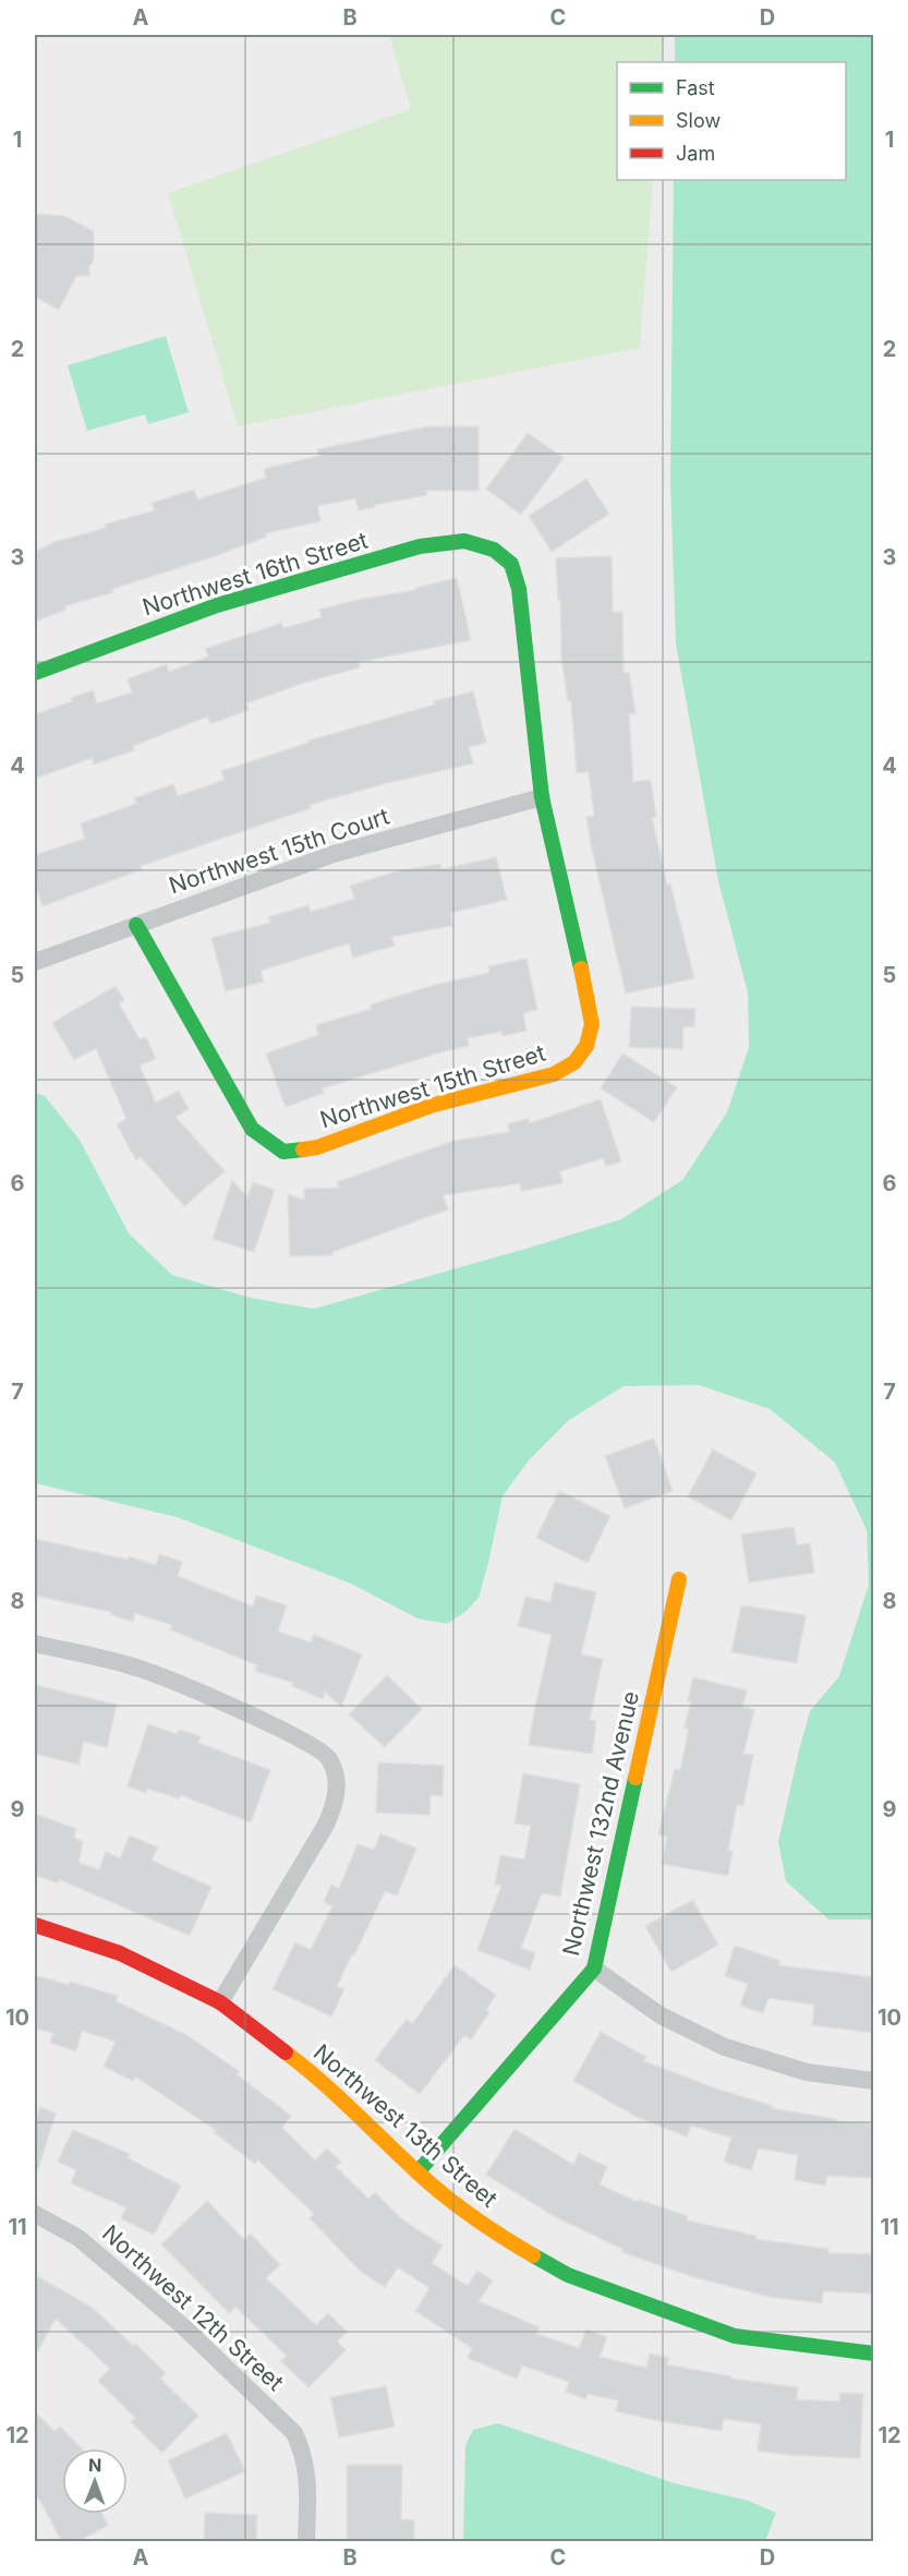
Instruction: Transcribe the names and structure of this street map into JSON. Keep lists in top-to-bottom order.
{
  "streets": {
    "street": [
      "Northwest 16th Street",
      "Northwest 15th Court",
      "Northwest 15th Street",
      "Northwest 132nd Avenue",
      "Northwest 13th Street",
      "Northwest 12th Street"
    ]
  },
  "crossings": [
    ["Northwest 16th Street", "Northwest 15th Court"],
    ["Northwest 16th Street", "Northwest 15th Street"],
    ["Northwest 15th Court", "Northwest 15th Street"],
    ["Northwest 132nd Avenue", "Northwest 13th Street"]
  ],
  "legend": ["Fast", "Slow", "Jam"],
  "north": "top",
  "grid": {
    "columns": [
      "A",
      "B",
      "C",
      "D"
    ],
    "rows": [
      "1",
      "2",
      "3",
      "4",
      "5",
      "6",
      "7",
      "8",
      "9",
      "10",
      "11",
      "12"
    ]
  }
}
